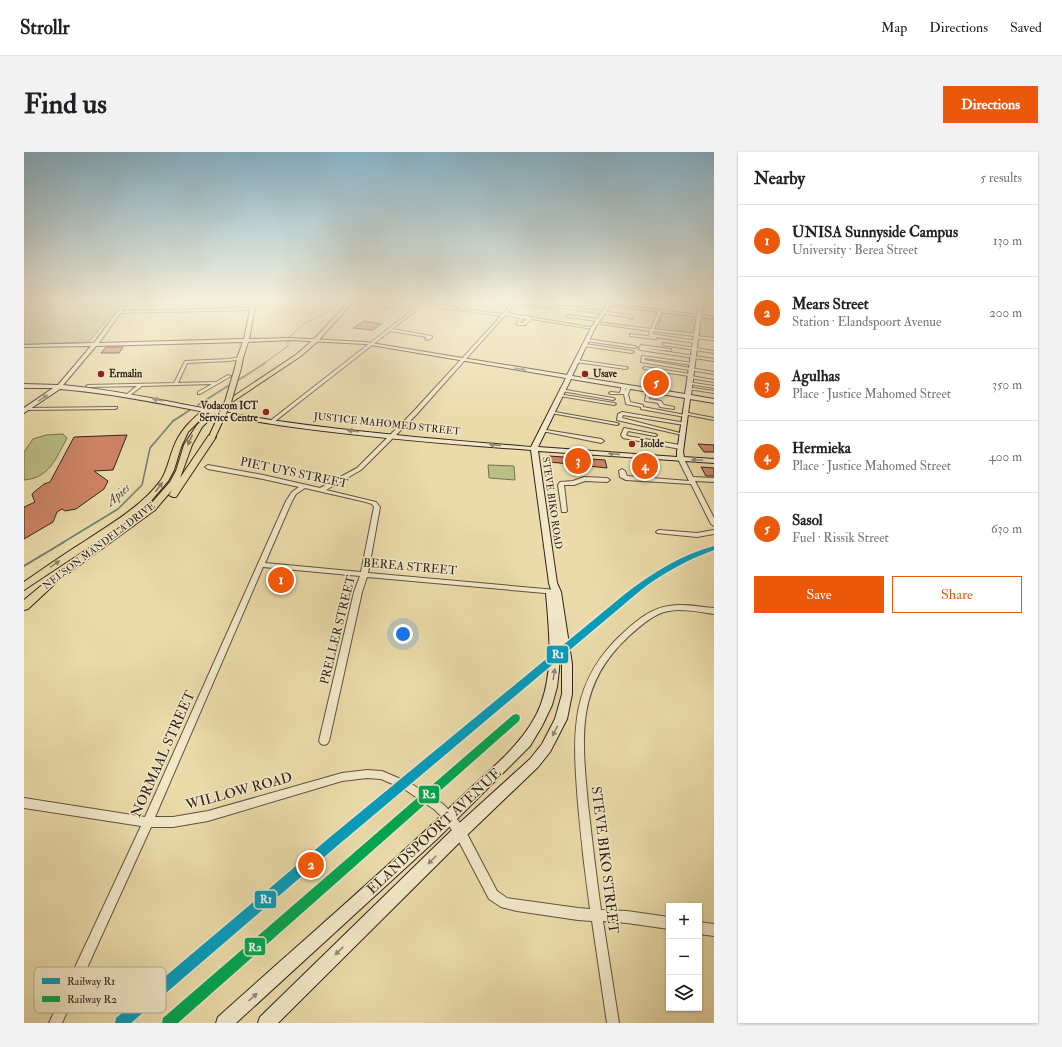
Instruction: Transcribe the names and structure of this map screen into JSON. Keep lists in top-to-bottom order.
{
  "streets": {
    "main road": [
      "JUSTICE MAHOMED STREET",
      "STEVE BIKO ROAD",
      "NELSON MANDELA DRIVE",
      "ELANDSPOORT AVENUE"
    ],
    "street": [
      "PIET UYS STREET",
      "BEREA STREET",
      "PRELLER STREET",
      "NORMAAL STREET",
      "WILLOW ROAD",
      "STEVE BIKO STREET"
    ]
  },
  "crossings": [
    ["JUSTICE MAHOMED STREET", "STEVE BIKO ROAD"],
    ["JUSTICE MAHOMED STREET", "NELSON MANDELA DRIVE"],
    ["PIET UYS STREET", "PRELLER STREET"],
    ["PIET UYS STREET", "NORMAAL STREET"],
    ["STEVE BIKO ROAD", "BEREA STREET"],
    ["STEVE BIKO ROAD", "ELANDSPOORT AVENUE"],
    ["BEREA STREET", "PRELLER STREET"],
    ["BEREA STREET", "NORMAAL STREET"],
    ["BEREA STREET", "ELANDSPOORT AVENUE"],
    ["NORMAAL STREET", "WILLOW ROAD"],
    ["WILLOW ROAD", "ELANDSPOORT AVENUE"]
  ],
  "water": ["Apies"],
  "places": [
    "Ermalin",
    "Usave",
    "Vodacom ICT Service Centre",
    "Isolde"
  ],
  "lines": ["rail line R1", "rail line R2"],
  "legend": ["Railway R1", "Railway R2"],
  "page": {
    "header": "Strollr",
    "nav": ["Map", "Directions", "Saved"],
    "buttons": [
      "Directions",
      ["Save", "Share"]
    ],
    "title": "Find us",
    "heading": ["Nearby", "5 results"],
    "list": [
      {
        "mark": "1",
        "name": "UNISA Sunnyside Campus",
        "note": "University · Berea Street",
        "value": "130 m"
      },
      {
        "mark": "2",
        "name": "Mears Street",
        "note": "Station · Elandspoort Avenue",
        "value": "200 m"
      },
      {
        "mark": "3",
        "name": "Agulhas",
        "note": "Place · Justice Mahomed Street",
        "value": "350 m"
      },
      {
        "mark": "4",
        "name": "Hermieka",
        "note": "Place · Justice Mahomed Street",
        "value": "400 m"
      },
      {
        "mark": "5",
        "name": "Sasol",
        "note": "Fuel · Rissik Street",
        "value": "630 m"
      }
    ],
    "pins": [
      "5",
      "3",
      "4",
      "1",
      "2"
    ],
    "map_buttons": ["+", "−"]
  }
}
